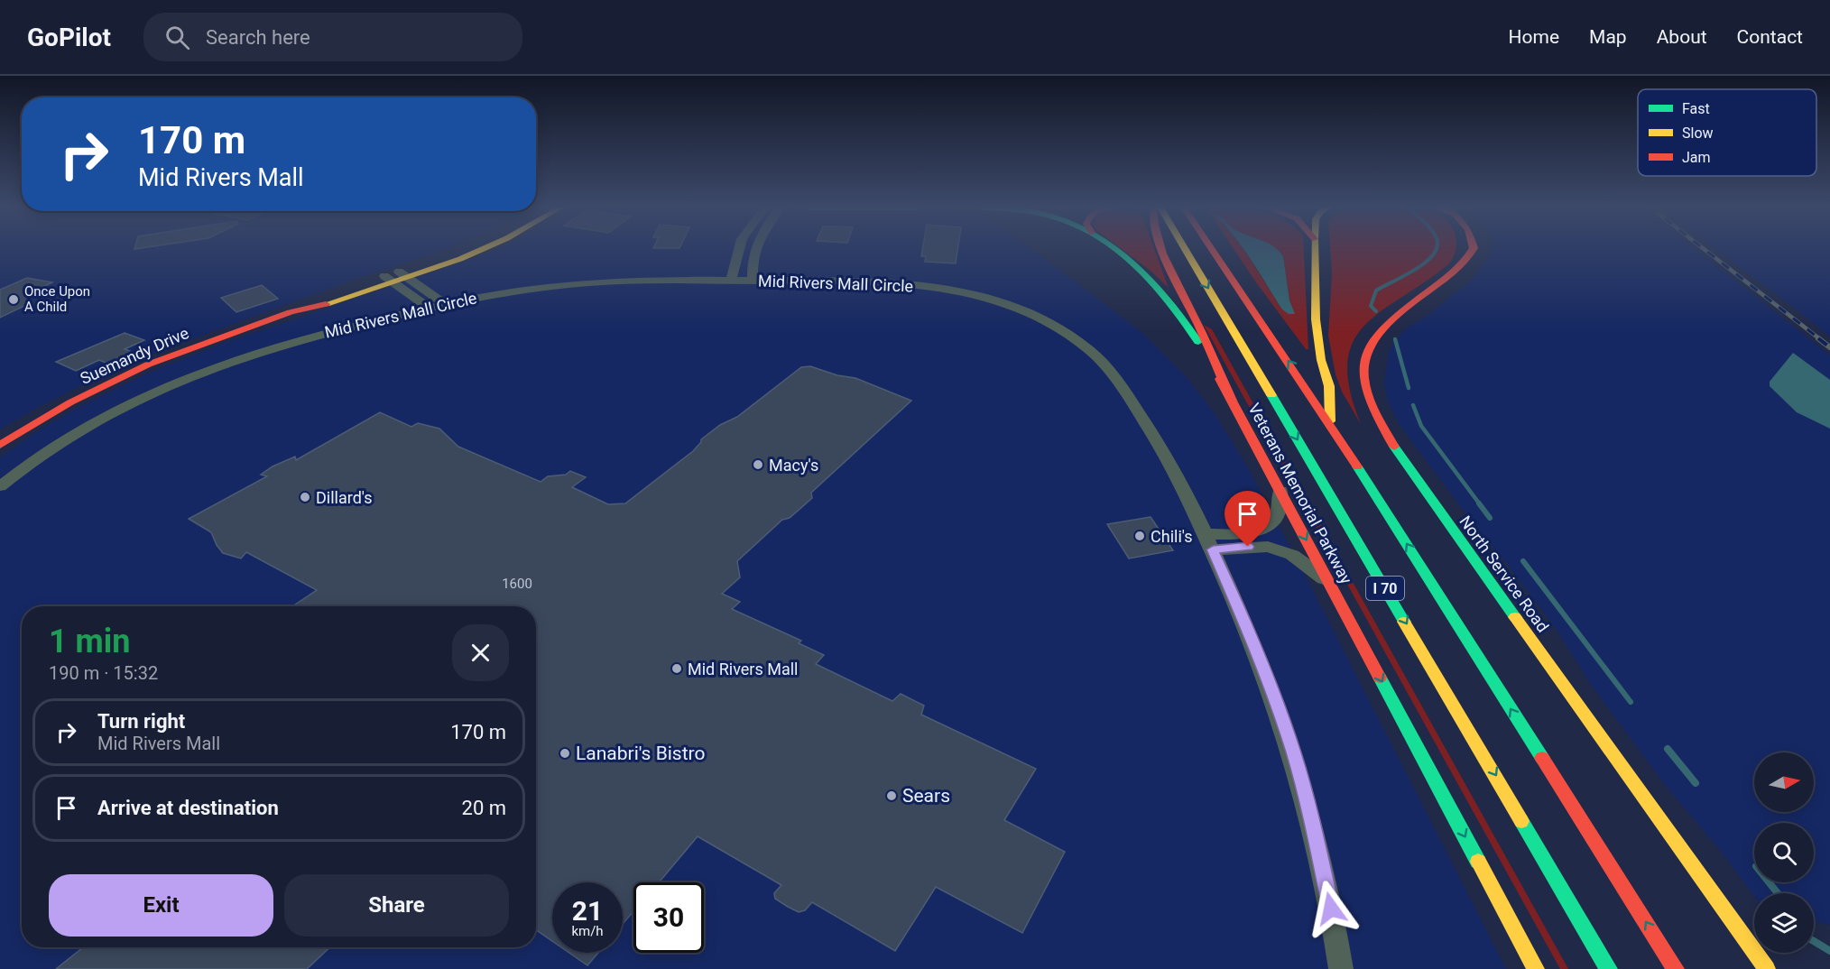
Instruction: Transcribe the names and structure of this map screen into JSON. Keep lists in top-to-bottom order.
{
  "streets": {
    "main road": [
      "Suemandy Drive",
      "Veterans Memorial Parkway",
      "North Service Road",
      "I 70"
    ],
    "street": ["Mid Rivers Mall Circle"]
  },
  "places": [
    "Once Upon A Child",
    "Macy's",
    "Dillard's",
    "Chili's",
    "Mid Rivers Mall",
    "Lanabri's Bistro",
    "Sears"
  ],
  "house_numbers": ["1600"],
  "legend": ["Fast", "Slow", "Jam"],
  "north": "right",
  "page": {
    "header": "GoPilot",
    "search": "Search here",
    "nav": [
      "Home",
      "Map",
      "About",
      "Contact"
    ],
    "turn": ["170 m", "Mid Rivers Mall"],
    "heading": ["1 min", "190 m · 15:32"],
    "list": [
      {
        "name": "Turn right",
        "note": "Mid Rivers Mall",
        "value": "170 m"
      },
      {
        "name": "Arrive at destination",
        "value": "20 m"
      }
    ],
    "buttons": ["Exit", "Share"],
    "speed": "21 km/h",
    "limit": "30"
  }
}
